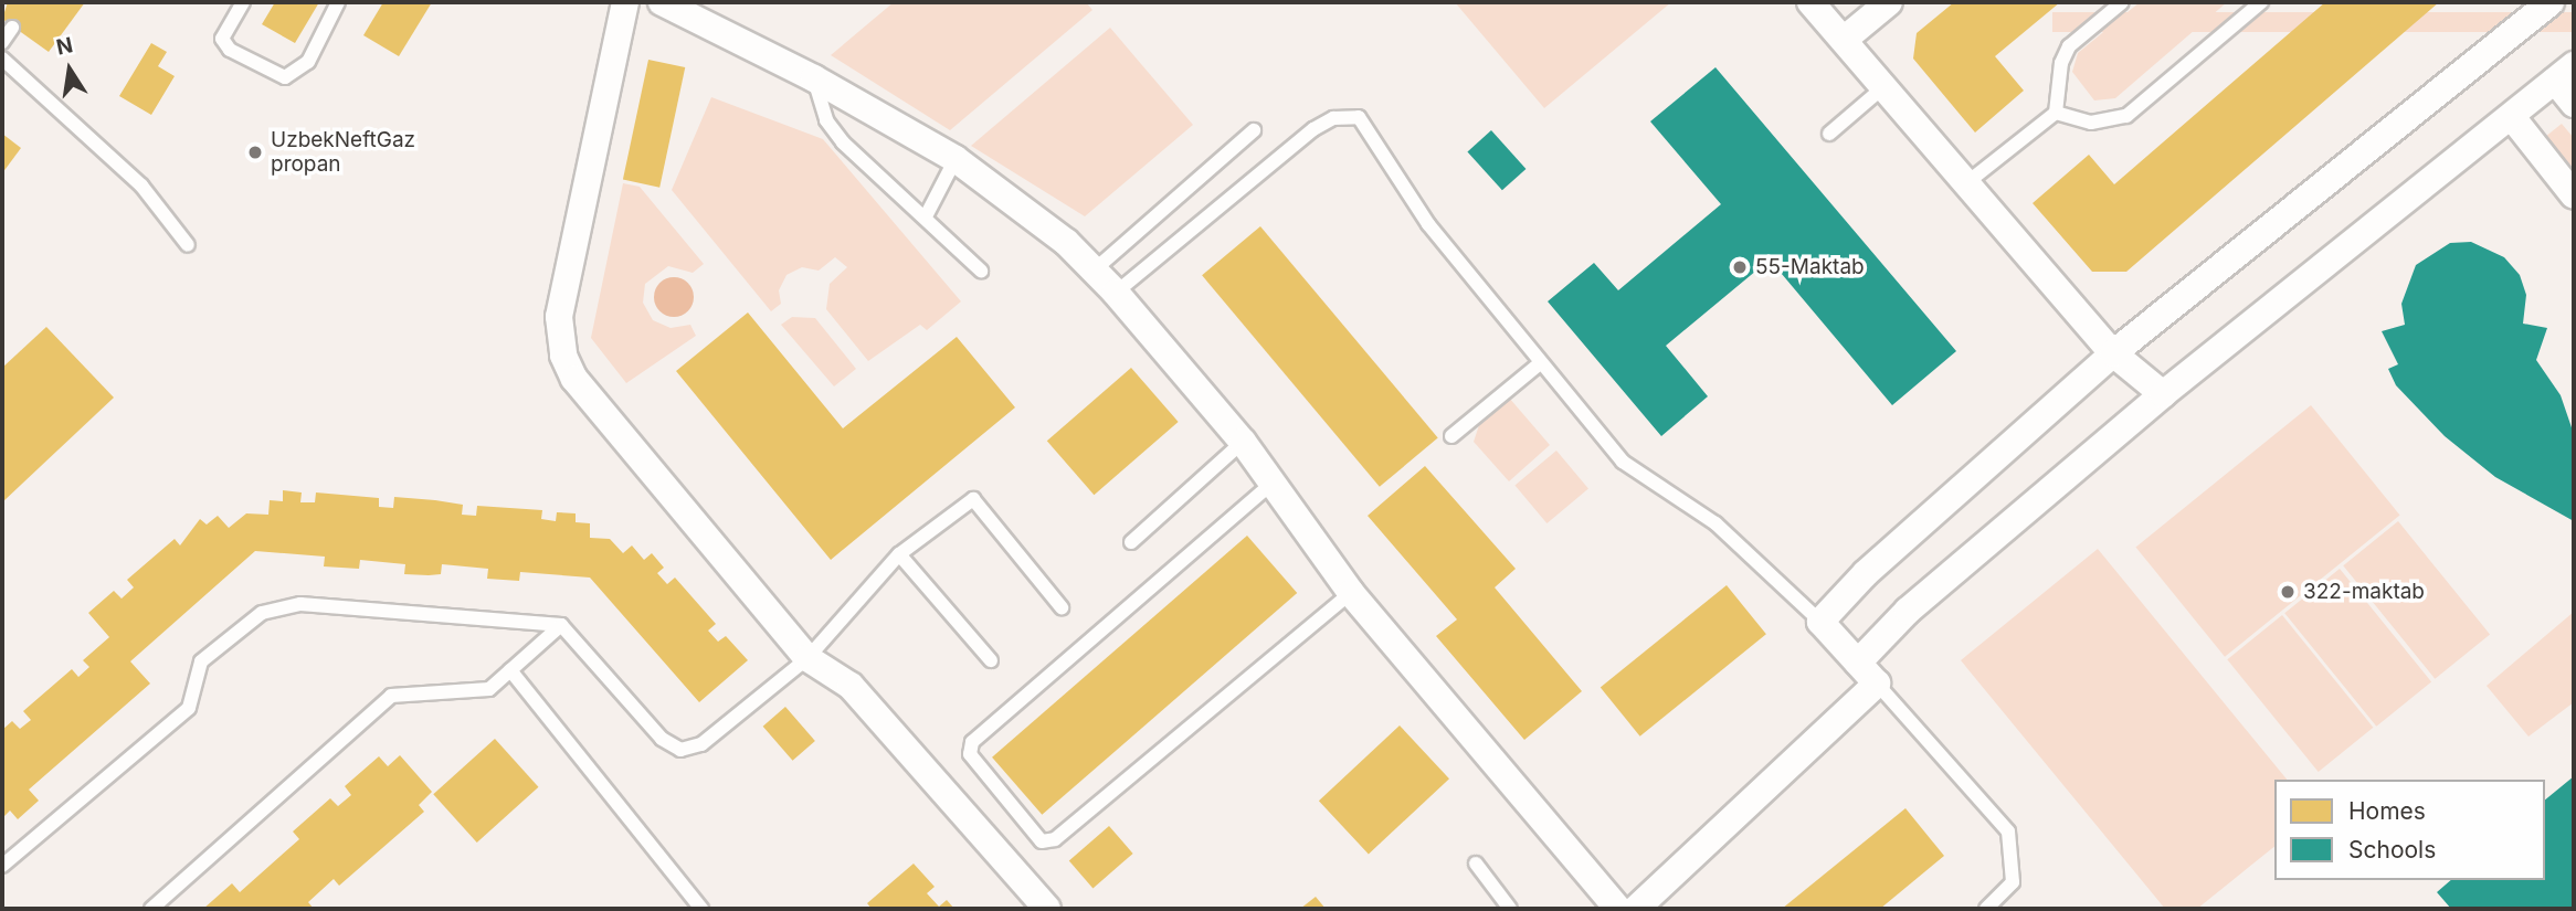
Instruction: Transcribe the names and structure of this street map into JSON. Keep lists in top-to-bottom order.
{
  "places": ["UzbekNeftGaz propan", "55-Maktab", "322-maktab"],
  "legend": ["Homes", "Schools"],
  "north": "top"
}
